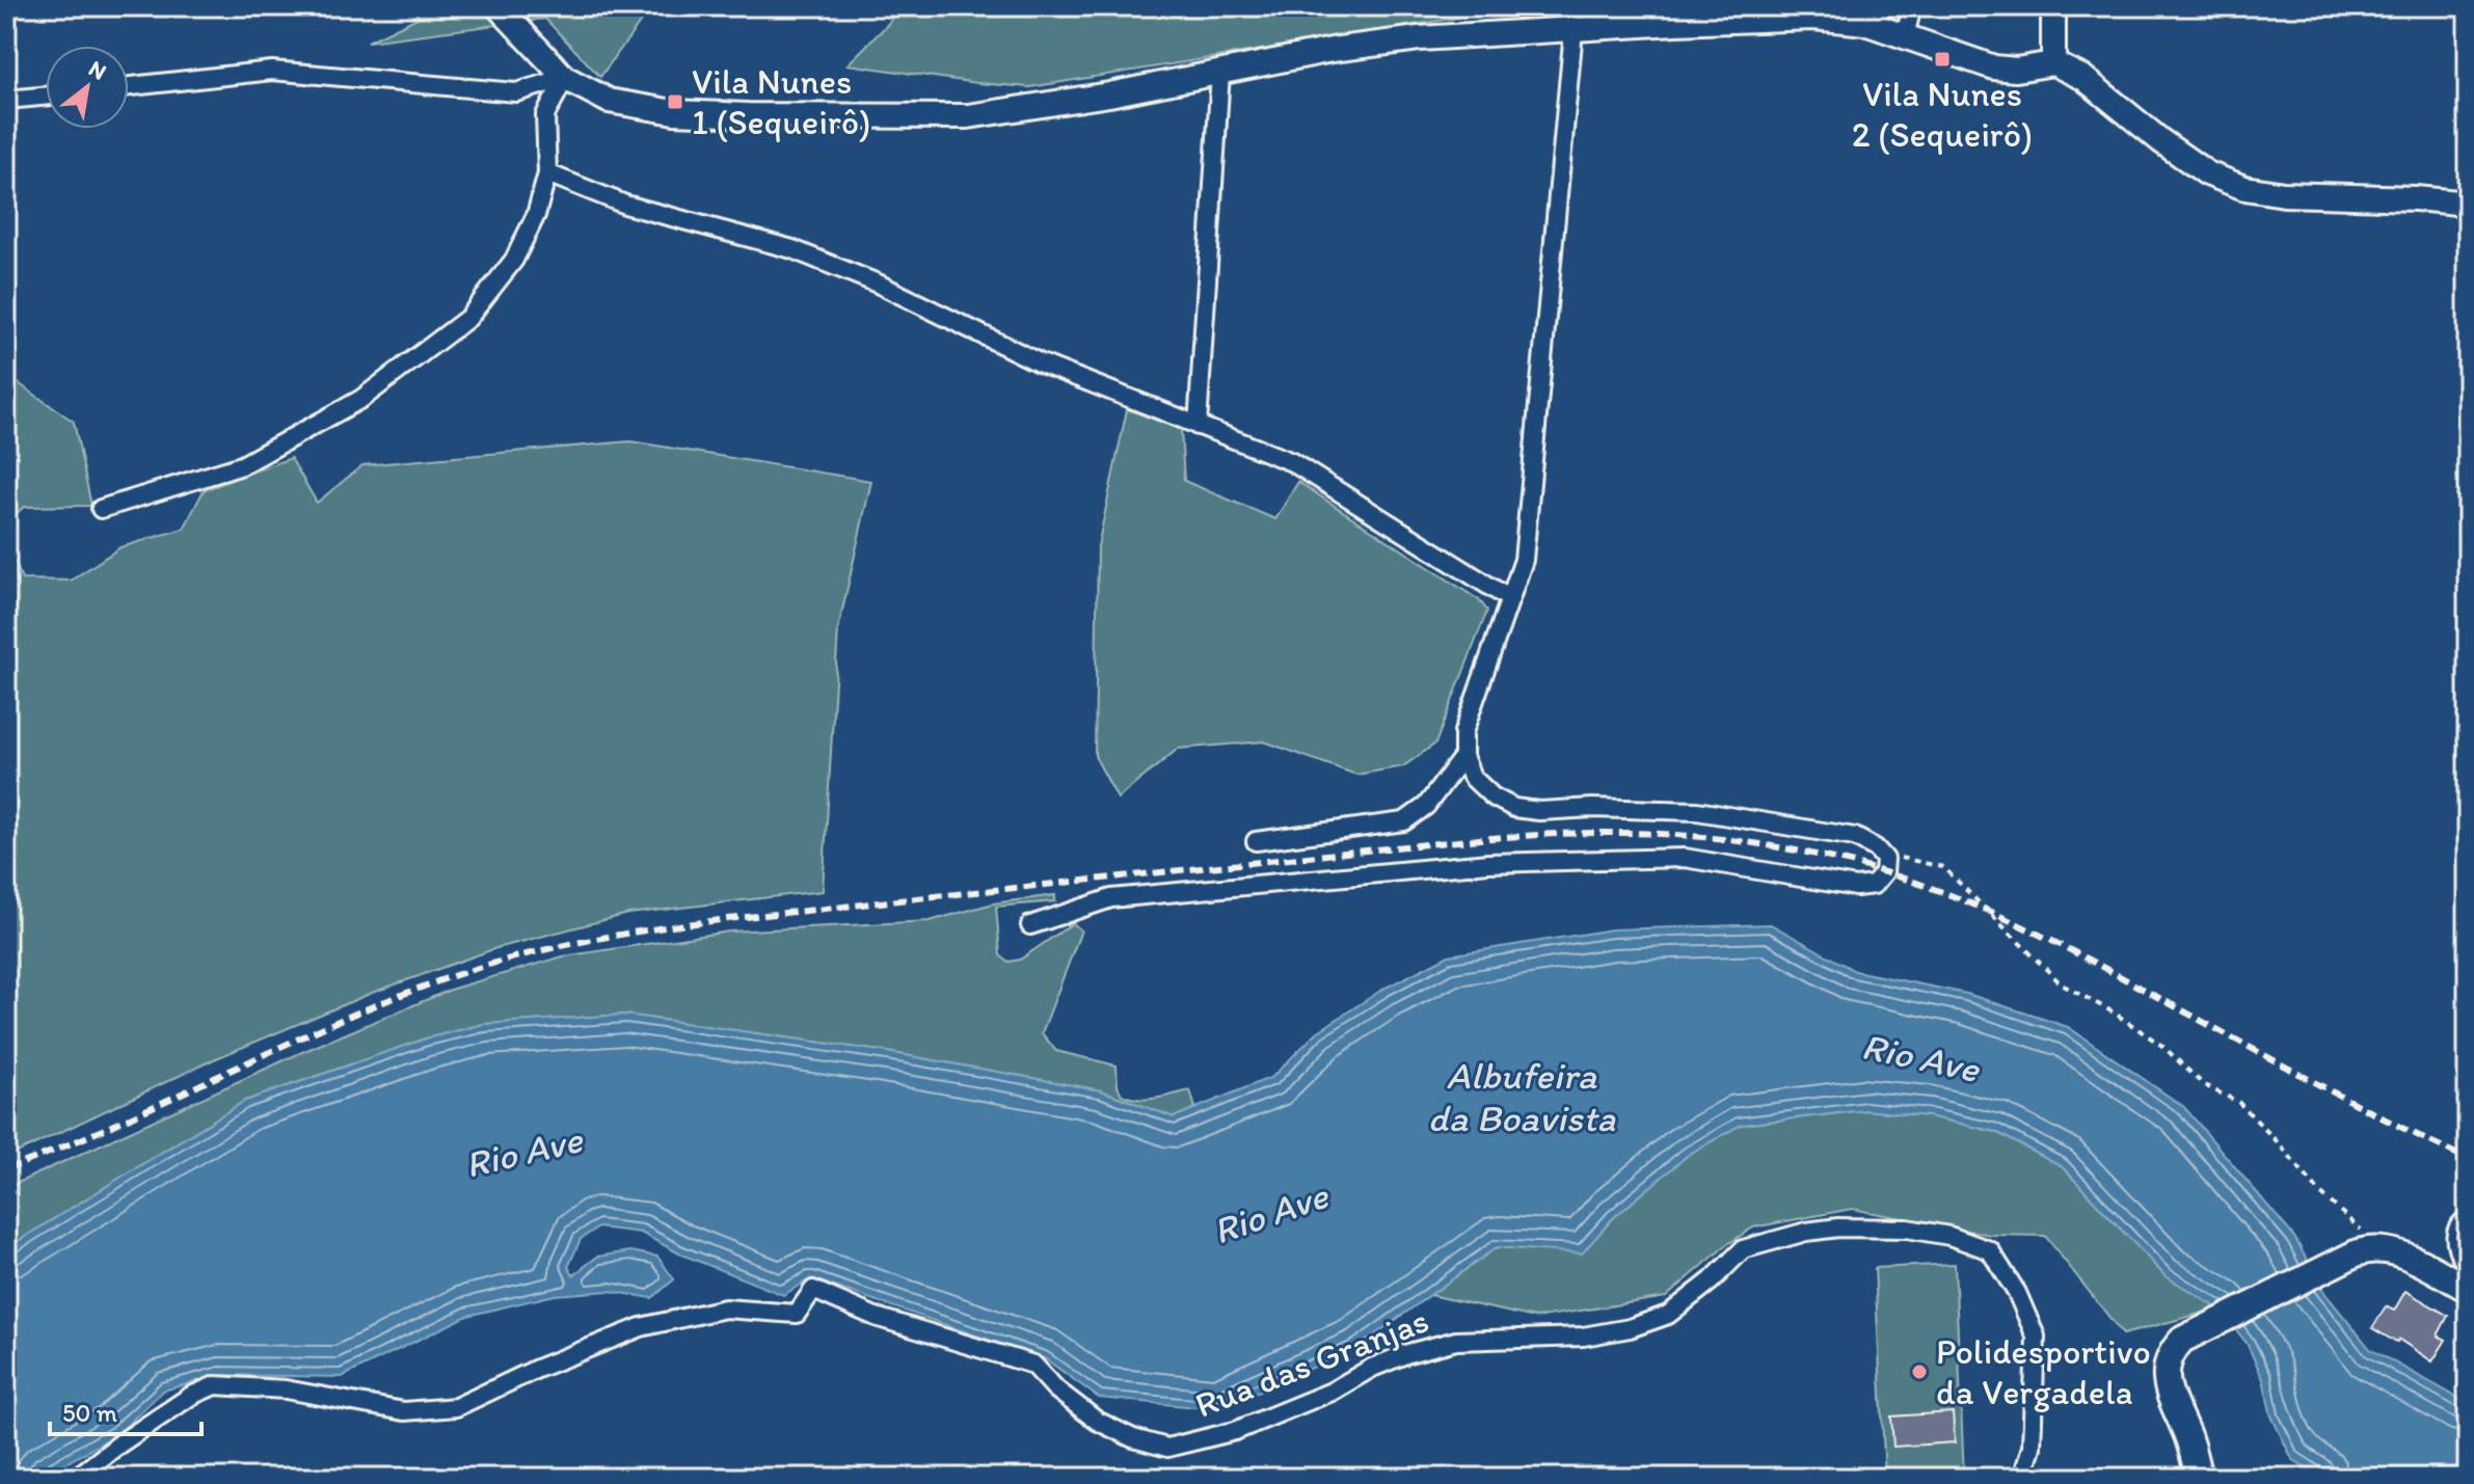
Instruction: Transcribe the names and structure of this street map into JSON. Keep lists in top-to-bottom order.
{
  "streets": {
    "street": ["Rua das Granjas"]
  },
  "water": ["Rio Ave", "Albufeira da Boavista"],
  "places": {
    "transit": ["Vila Nunes 2 (Sequeirô)", "Vila Nunes 1 (Sequeirô)"],
    "other": ["Polidesportivo da Vergadela"]
  },
  "scale_bar": "50 m",
  "north": "top right"
}
